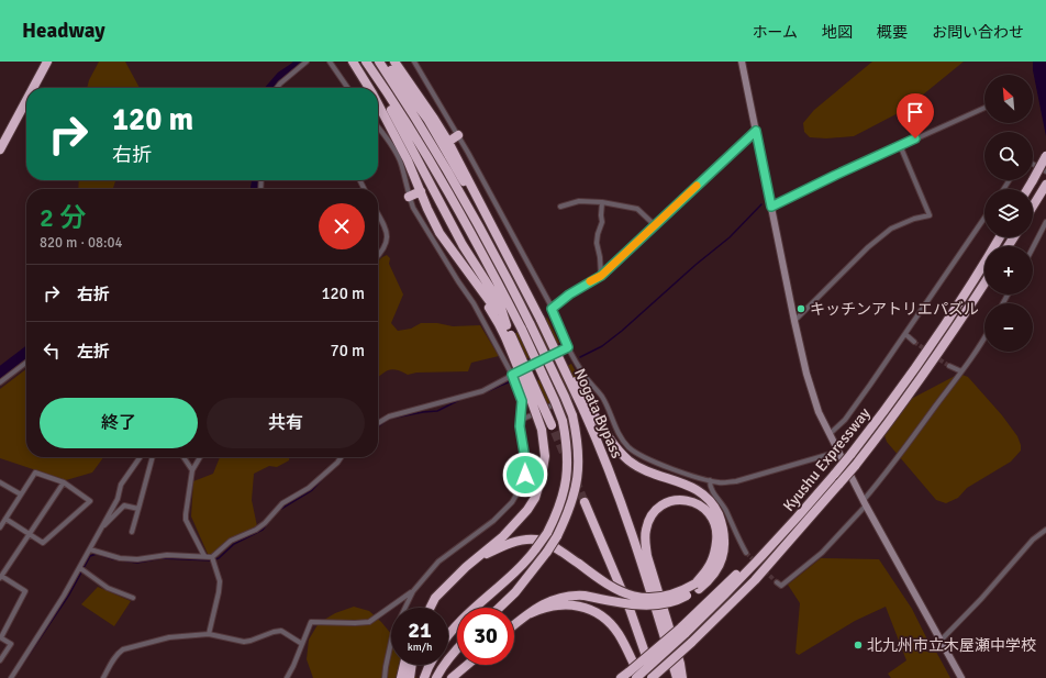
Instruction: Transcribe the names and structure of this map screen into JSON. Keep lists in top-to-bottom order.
{
  "streets": {
    "highway": ["Nogata Bypass", "Kyushu Expressway"]
  },
  "places": ["キッチンアトリエパズル", "北九州市立木屋瀬中学校"],
  "north": "top left",
  "page": {
    "header": "Headway",
    "nav": [
      "ホーム",
      "地図",
      "概要",
      "お問い合わせ"
    ],
    "map_buttons": ["+", "−"],
    "turn": ["120 m", "右折"],
    "heading": ["2 分", "820 m · 08:04"],
    "list": [
      {
        "name": "右折",
        "value": "120 m"
      },
      {
        "name": "左折",
        "value": "70 m"
      }
    ],
    "buttons": ["終了", "共有"],
    "speed": "21 km/h",
    "limit": "30"
  }
}
